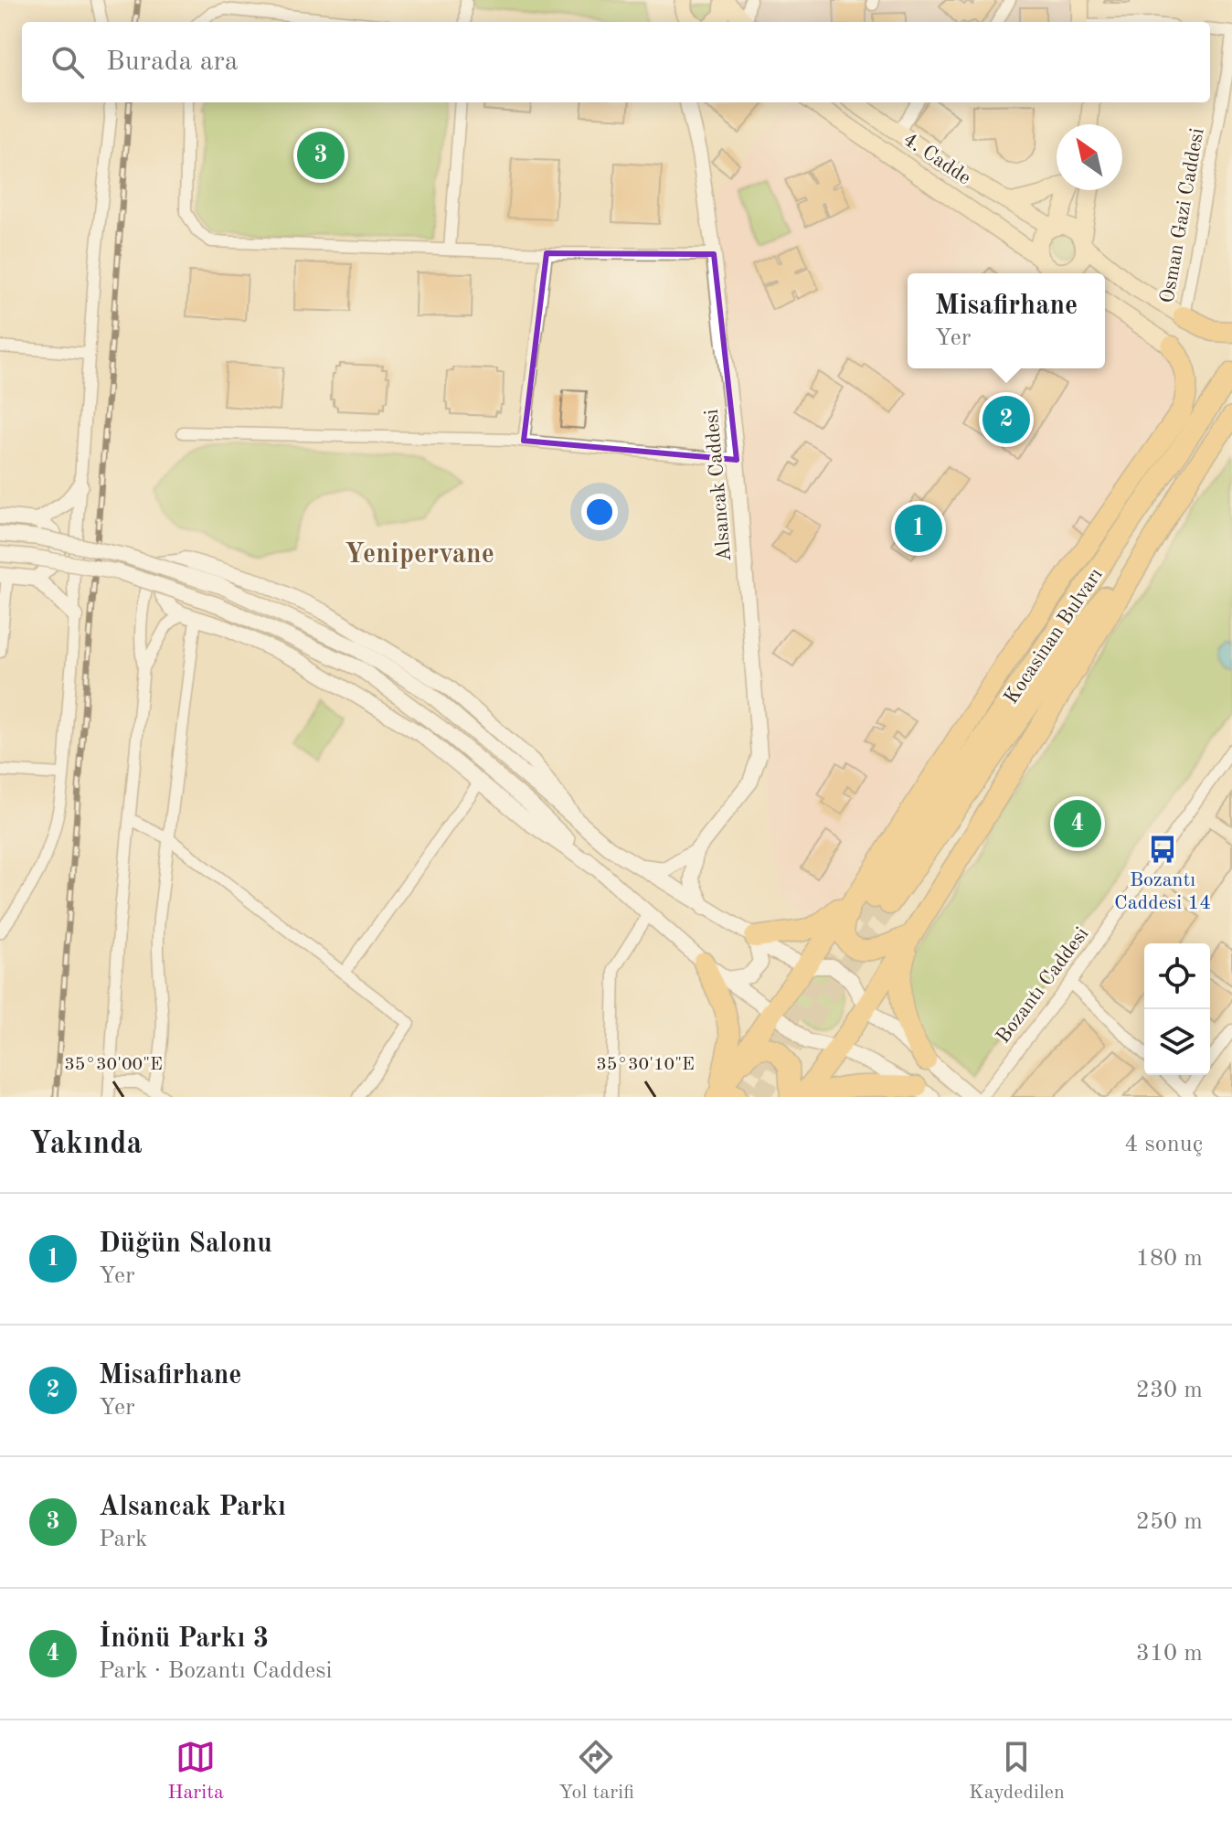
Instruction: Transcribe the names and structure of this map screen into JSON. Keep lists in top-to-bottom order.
{
  "streets": {
    "highway": ["Kocasinan Bulvarı"],
    "main road": ["4. Cadde"],
    "street": ["Osman Gazi Caddesi", "Alsancak Caddesi", "Bozantı Caddesi"]
  },
  "districts": ["Yenipervane"],
  "places": {
    "bus stop": ["Bozantı Caddesi 14"]
  },
  "north": "top left",
  "page": {
    "search": "Burada ara",
    "pins": [
      "3",
      "2",
      "1",
      "4"
    ],
    "popup": ["Misafirhane", "Yer"],
    "heading": ["Yakında", "4 sonuç"],
    "list": [
      {
        "mark": "1",
        "name": "Düğün Salonu",
        "note": "Yer",
        "value": "180 m"
      },
      {
        "mark": "2",
        "name": "Misafirhane",
        "note": "Yer",
        "value": "230 m"
      },
      {
        "mark": "3",
        "name": "Alsancak Parkı",
        "note": "Park",
        "value": "250 m"
      },
      {
        "mark": "4",
        "name": "İnönü Parkı 3",
        "note": "Park · Bozantı Caddesi",
        "value": "310 m"
      }
    ],
    "nav": ["Harita", "Yol tarifi", "Kaydedilen"]
  },
  "coordinates": ["35°30'00\"E", "35°30'10\"E"]
}
